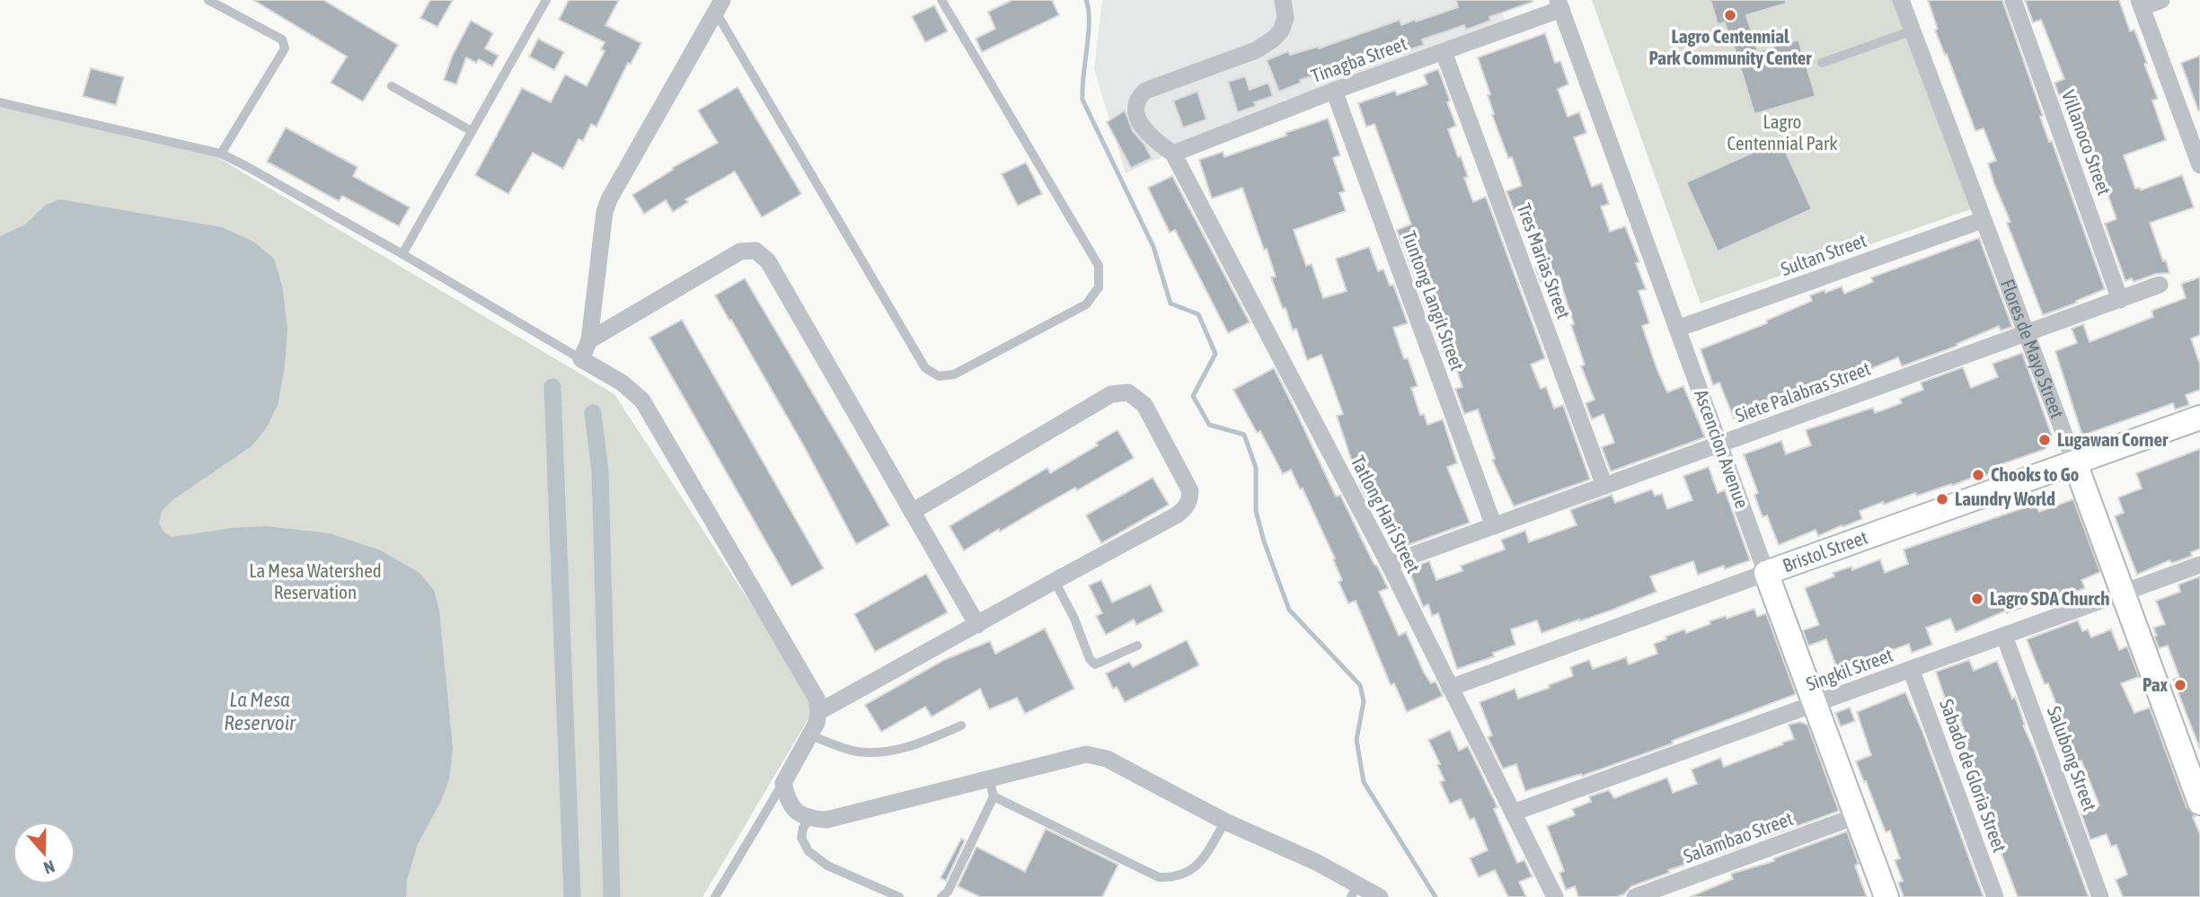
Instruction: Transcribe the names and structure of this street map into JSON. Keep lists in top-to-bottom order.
{
  "streets": {
    "street": [
      "Tinagba Street",
      "Villanoco Street",
      "Sultan Street",
      "Tres Marias Street",
      "Tuntong Langit Street",
      "Flores de Mayo Street",
      "Siete Palabras Street",
      "Ascencion Avenue",
      "Tatlong Hari Street",
      "Bristol Street",
      "Singkil Street",
      "Salubong Street",
      "Sabado de Gloria Street",
      "Salambao Street"
    ]
  },
  "crossings": [
    ["Tinagba Street", "Tres Marias Street"],
    ["Tinagba Street", "Tuntong Langit Street"],
    ["Tinagba Street", "Ascencion Avenue"],
    ["Tinagba Street", "Tatlong Hari Street"],
    ["Villanoco Street", "Siete Palabras Street"],
    ["Sultan Street", "Flores de Mayo Street"],
    ["Sultan Street", "Ascencion Avenue"],
    ["Tres Marias Street", "Siete Palabras Street"],
    ["Tuntong Langit Street", "Siete Palabras Street"],
    ["Flores de Mayo Street", "Siete Palabras Street"],
    ["Flores de Mayo Street", "Bristol Street"],
    ["Flores de Mayo Street", "Singkil Street"],
    ["Siete Palabras Street", "Ascencion Avenue"],
    ["Siete Palabras Street", "Tatlong Hari Street"],
    ["Ascencion Avenue", "Bristol Street"],
    ["Ascencion Avenue", "Singkil Street"],
    ["Ascencion Avenue", "Salambao Street"],
    ["Tatlong Hari Street", "Bristol Street"],
    ["Tatlong Hari Street", "Singkil Street"],
    ["Singkil Street", "Salubong Street"],
    ["Singkil Street", "Sabado de Gloria Street"]
  ],
  "water": ["La Mesa Reservoir"],
  "parks": ["Lagro Centennial Park", "La Mesa Watershed Reservation"],
  "places": [
    "Lagro Centennial Park Community Center",
    "Lugawan Corner",
    "Chooks to Go",
    "Laundry World",
    "Lagro SDA Church",
    "Pax"
  ],
  "north": "bottom"
}
